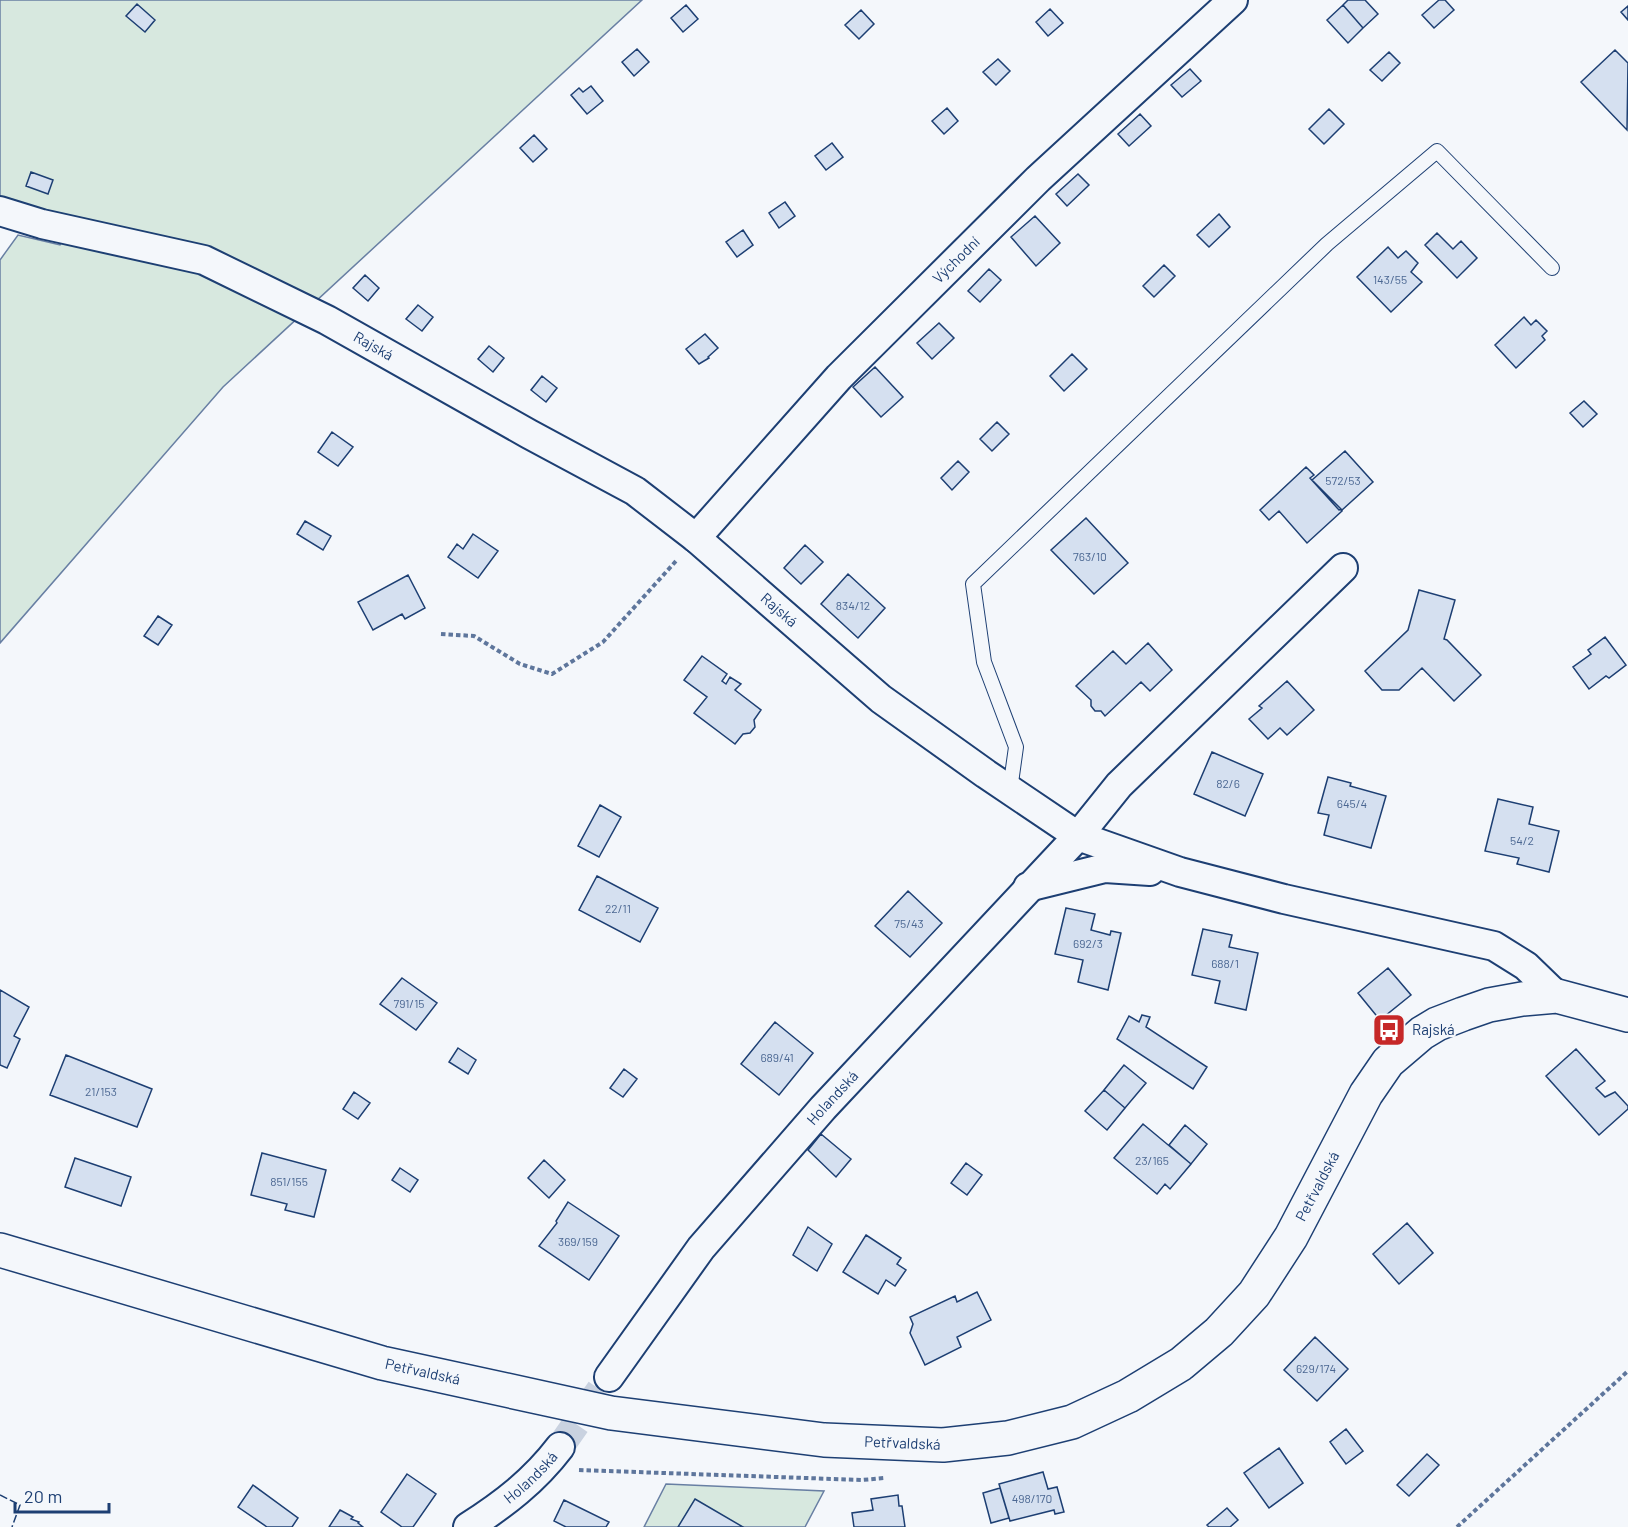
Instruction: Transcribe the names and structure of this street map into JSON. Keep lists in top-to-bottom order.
{
  "streets": {
    "street": [
      "Východní",
      "Rajská",
      "Holandská",
      "Petřvaldská"
    ]
  },
  "crossings": [
    ["Východní", "Rajská"],
    ["Rajská", "Holandská"],
    ["Rajská", "Petřvaldská"]
  ],
  "places": {
    "bus stop": ["Rajská"]
  },
  "house_numbers": [
    "143/55",
    "572/53",
    "763/10",
    "834/12",
    "82/6",
    "645/4",
    "54/2",
    "22/11",
    "75/43",
    "692/3",
    "688/1",
    "791/15",
    "689/41",
    "21/153",
    "23/165",
    "851/155",
    "369/159",
    "629/174",
    "498/170"
  ],
  "scale_bar": "20 m"
}
